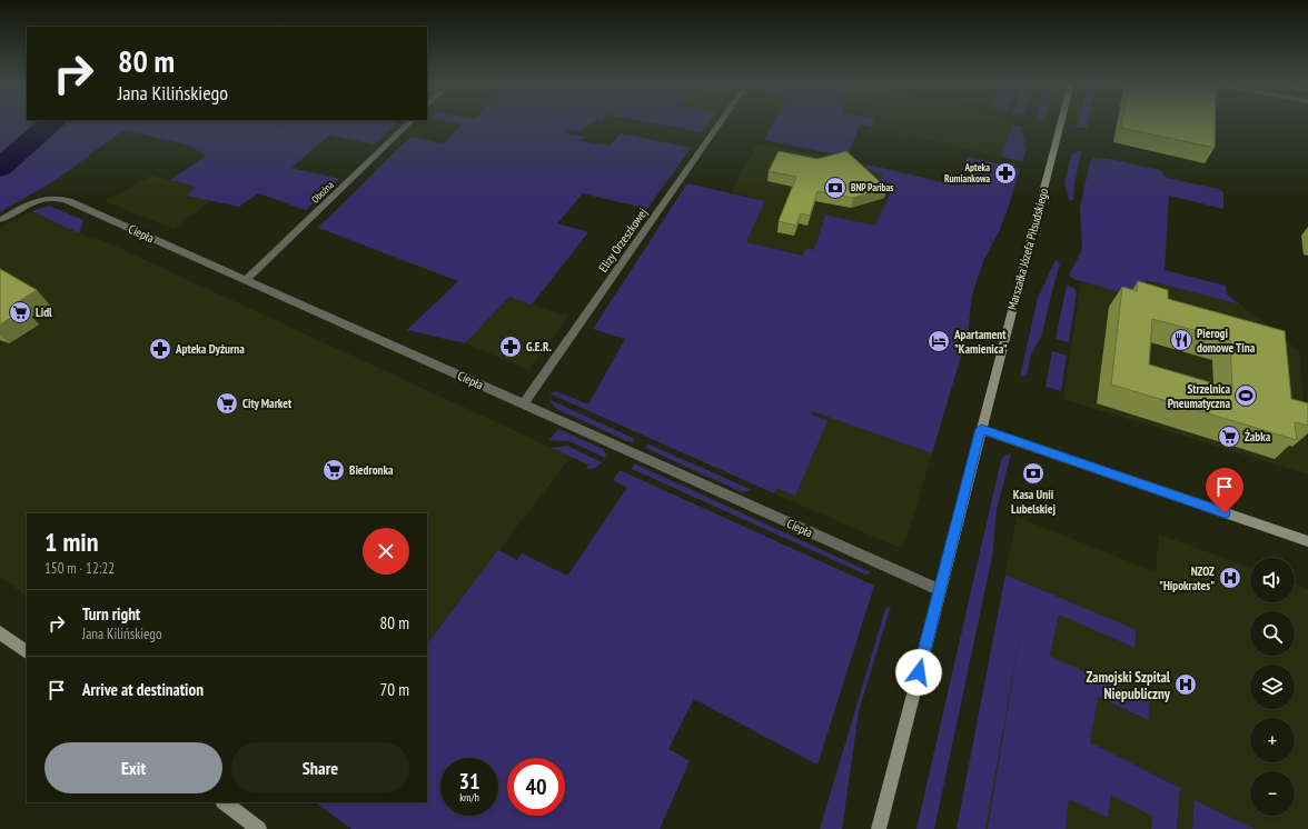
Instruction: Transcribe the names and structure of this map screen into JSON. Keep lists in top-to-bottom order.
{
  "streets": {
    "street": [
      "Oboźna",
      "Ciepła",
      "Elizy Orzeszkowej",
      "Marszałka Józefa Piłsudskiego"
    ]
  },
  "crossings": [
    ["Oboźna", "Ciepła"],
    ["Ciepła", "Elizy Orzeszkowej"],
    ["Ciepła", "Marszałka Józefa Piłsudskiego"]
  ],
  "places": {
    "pharmacy": ["Apteka Rumiankowa", "G.E.R.", "Apteka Dyżurna"],
    "bank": ["BNP Paribas", "Kasa Unii Lubelskiej"],
    "supermarket": [
      "Lidl",
      "City Market",
      "Żabka",
      "Biedronka"
    ],
    "restaurant": ["Pierogi domowe Tina"],
    "hotel": ["Apartament \"Kamienica\""],
    "sports": ["Strzelnica Pneumatyczna"],
    "hospital": ["NZOZ \"Hipokrates\"", "Zamojski Szpital Niepubliczny"]
  },
  "page": {
    "turn": ["80 m", "Jana Kilińskiego"],
    "heading": ["1 min", "150 m · 12:22"],
    "map_buttons": ["+", "−"],
    "list": [
      {
        "name": "Turn right",
        "note": "Jana Kilińskiego",
        "value": "80 m"
      },
      {
        "name": "Arrive at destination",
        "value": "70 m"
      }
    ],
    "buttons": ["Exit", "Share"],
    "speed": "31 km/h",
    "limit": "40"
  }
}
